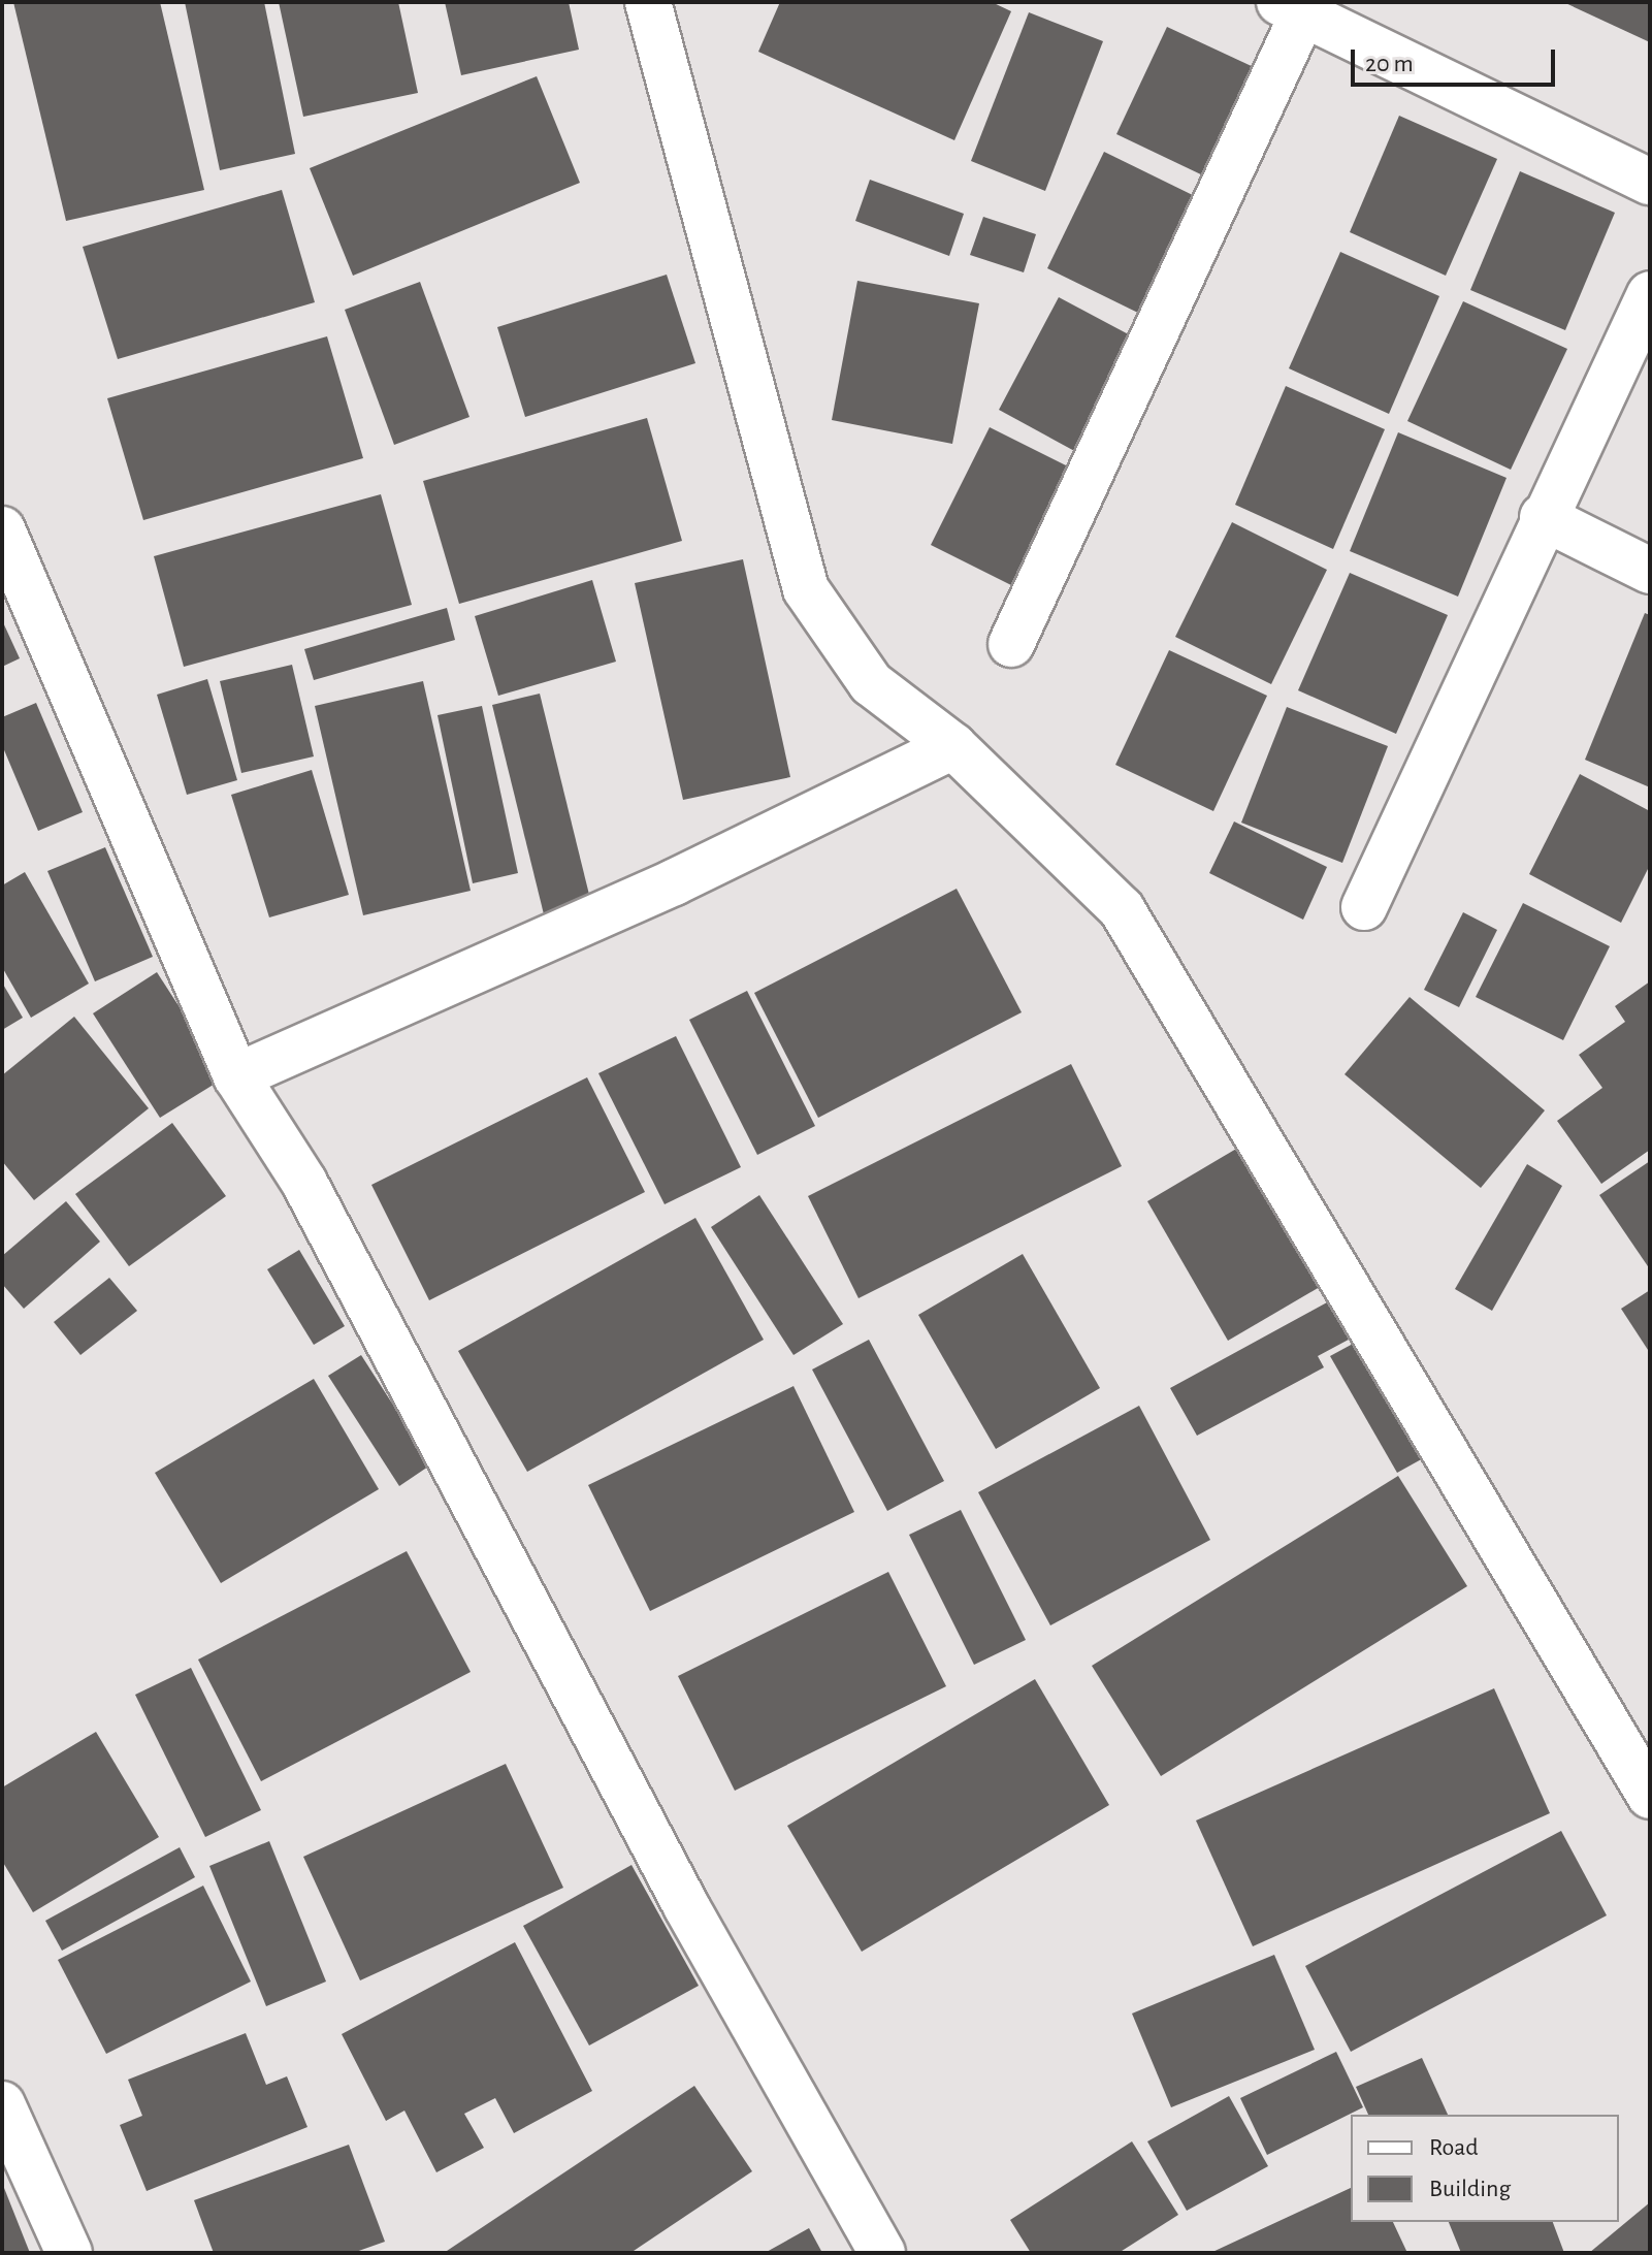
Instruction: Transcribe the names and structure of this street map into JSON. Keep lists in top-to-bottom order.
{
  "legend": ["Road", "Building"],
  "scale_bar": "20 m"
}
